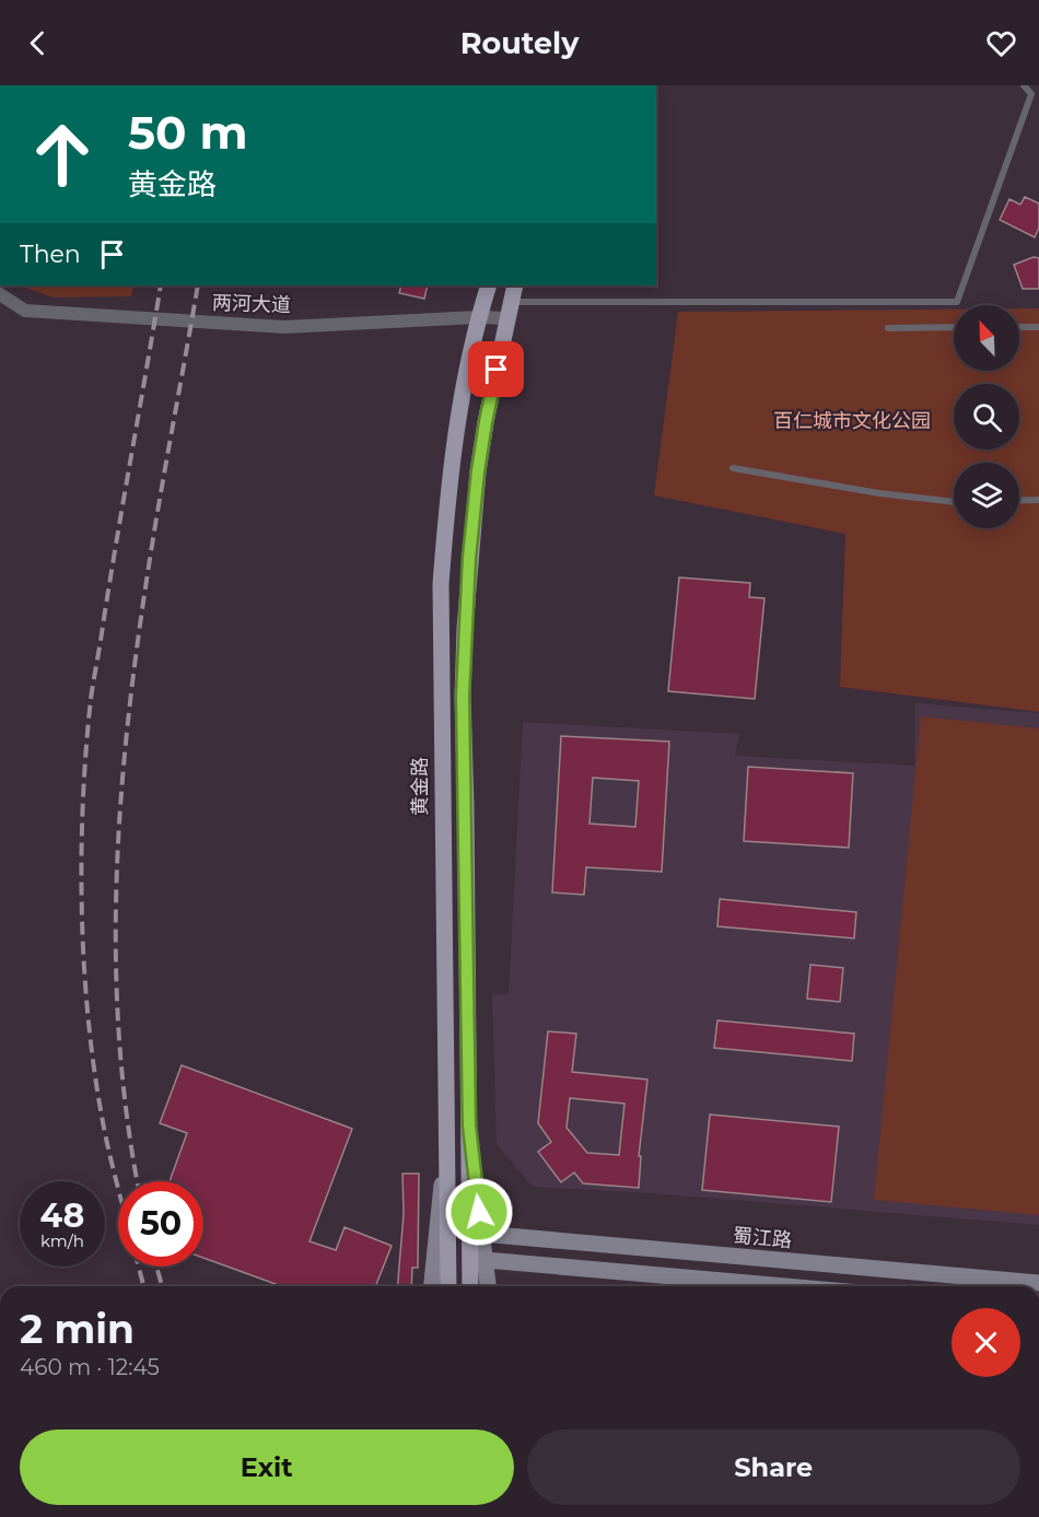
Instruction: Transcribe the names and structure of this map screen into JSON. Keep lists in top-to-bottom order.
{
  "streets": {
    "main road": ["黄金路"],
    "street": ["两河大道", "蜀江路"]
  },
  "crossings": [
    ["两河大道", "黄金路"]
  ],
  "parks": ["百仁城市文化公园"],
  "north": "top left",
  "page": {
    "header": "Routely",
    "turn": ["50 m", "黄金路"],
    "then": "Then",
    "speed": "48 km/h",
    "limit": "50",
    "heading": ["2 min", "460 m · 12:45"],
    "buttons": ["Exit", "Share"]
  }
}
